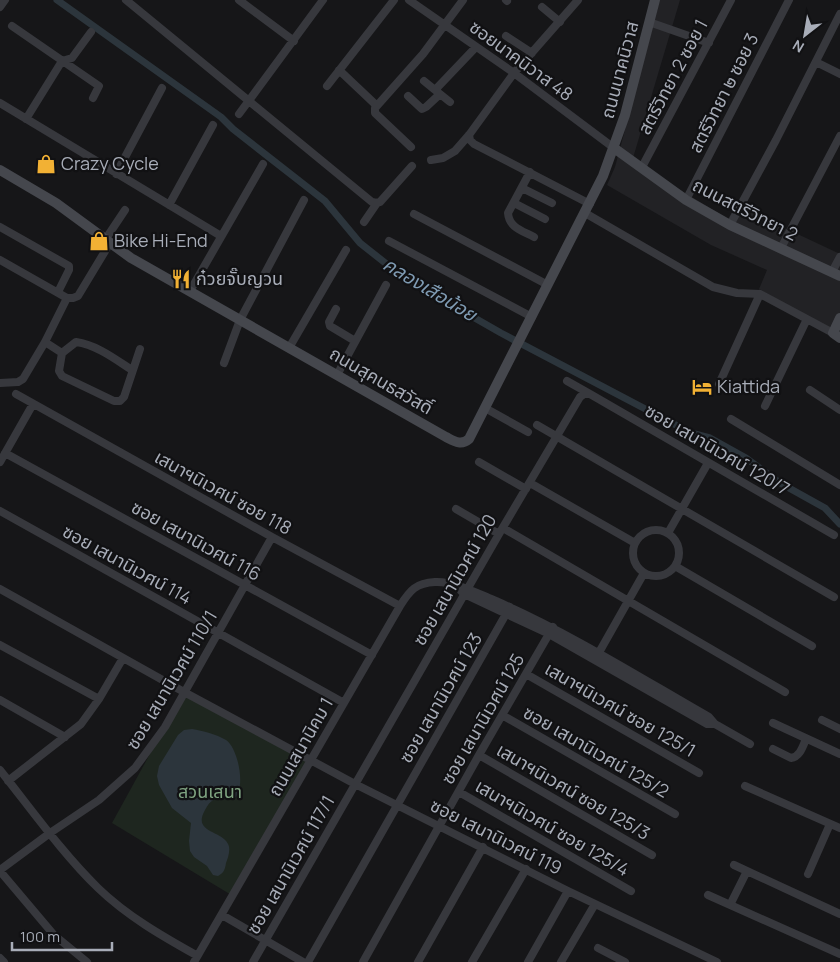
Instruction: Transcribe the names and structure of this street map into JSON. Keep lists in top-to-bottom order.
{
  "streets": {
    "main road": ["ถนนนาคนิวาส", "ถนนสตรีวิทยา 2", "ถนนสุคนธสวัสดิ์"],
    "street": [
      "ซอยนาคนิวาส 48",
      "สตรีวิทยา 2 ซอย 1",
      "สตรีวิทยา ๒ ซอย 3",
      "ซอย เสนานิเวศน์ 120/7",
      "เสนาฯนิเวศน์ ซอย 118",
      "ซอย เสนานิเวศน์ 116",
      "ซอย เสนานิเวศน์ 114",
      "ซอย เสนานิเวศน์ 120",
      "ซอย เสนานิเวศน์ 110/1",
      "ซอย เสนานิเวศน์ 123",
      "เสนาฯนิเวศน์ ซอย 125/1",
      "ซอย เสนานิเวศน์ 125",
      "ถนนเสนานิคม 1",
      "ซอย เสนานิเวศน์ 125/2",
      "เสนาฯนิเวศน์ ซอย 125/3",
      "เสนาฯนิเวศน์ ซอย 125/4",
      "ซอย เสนานิเวศน์ 119",
      "ซอย เสนานิเวศน์ 117/1"
    ]
  },
  "crossings": [
    ["ซอยนาคนิวาส 48", "ถนนนาคนิวาส"],
    ["ซอยนาคนิวาส 48", "ถนนสตรีวิทยา 2"],
    ["ซอยนาคนิวาส 48", "ถนนสุคนธสวัสดิ์"],
    ["ถนนนาคนิวาส", "ถนนสตรีวิทยา 2"],
    ["ถนนนาคนิวาส", "ถนนสุคนธสวัสดิ์"],
    ["สตรีวิทยา 2 ซอย 1", "ถนนสตรีวิทยา 2"],
    ["สตรีวิทยา ๒ ซอย 3", "ถนนสตรีวิทยา 2"],
    ["ถนนสตรีวิทยา 2", "ถนนสุคนธสวัสดิ์"],
    ["ซอย เสนานิเวศน์ 120/7", "ซอย เสนานิเวศน์ 120"],
    ["เสนาฯนิเวศน์ ซอย 118", "ซอย เสนานิเวศน์ 110/1"],
    ["เสนาฯนิเวศน์ ซอย 118", "ถนนเสนานิคม 1"],
    ["ซอย เสนานิเวศน์ 116", "ซอย เสนานิเวศน์ 110/1"],
    ["ซอย เสนานิเวศน์ 116", "ถนนเสนานิคม 1"],
    ["ซอย เสนานิเวศน์ 114", "ซอย เสนานิเวศน์ 110/1"],
    ["ซอย เสนานิเวศน์ 114", "ถนนเสนานิคม 1"],
    ["ซอย เสนานิเวศน์ 120", "ถนนเสนานิคม 1"],
    ["ซอย เสนานิเวศน์ 120", "ซอย เสนานิเวศน์ 119"],
    ["ซอย เสนานิเวศน์ 120", "ซอย เสนานิเวศน์ 117/1"],
    ["ซอย เสนานิเวศน์ 110/1", "ซอย เสนานิเวศน์ 119"],
    ["ซอย เสนานิเวศน์ 123", "ถนนเสนานิคม 1"],
    ["ซอย เสนานิเวศน์ 123", "ซอย เสนานิเวศน์ 119"],
    ["เสนาฯนิเวศน์ ซอย 125/1", "ซอย เสนานิเวศน์ 125"],
    ["ซอย เสนานิเวศน์ 125", "ถนนเสนานิคม 1"],
    ["ซอย เสนานิเวศน์ 125", "ซอย เสนานิเวศน์ 125/2"],
    ["ซอย เสนานิเวศน์ 125", "เสนาฯนิเวศน์ ซอย 125/3"],
    ["ซอย เสนานิเวศน์ 125", "เสนาฯนิเวศน์ ซอย 125/4"],
    ["ซอย เสนานิเวศน์ 125", "ซอย เสนานิเวศน์ 119"],
    ["ถนนเสนานิคม 1", "ซอย เสนานิเวศน์ 119"],
    ["ซอย เสนานิเวศน์ 119", "ซอย เสนานิเวศน์ 117/1"]
  ],
  "water": ["คลองเสือน้อย"],
  "parks": ["สวนเสนา"],
  "places": {
    "shop": ["Crazy Cycle", "Bike Hi-End"],
    "restaurant": ["ก๋วยจั๊บญวน"],
    "hotel": ["Kiattida"]
  },
  "scale_bar": "100 m",
  "north": "bottom left"
}
